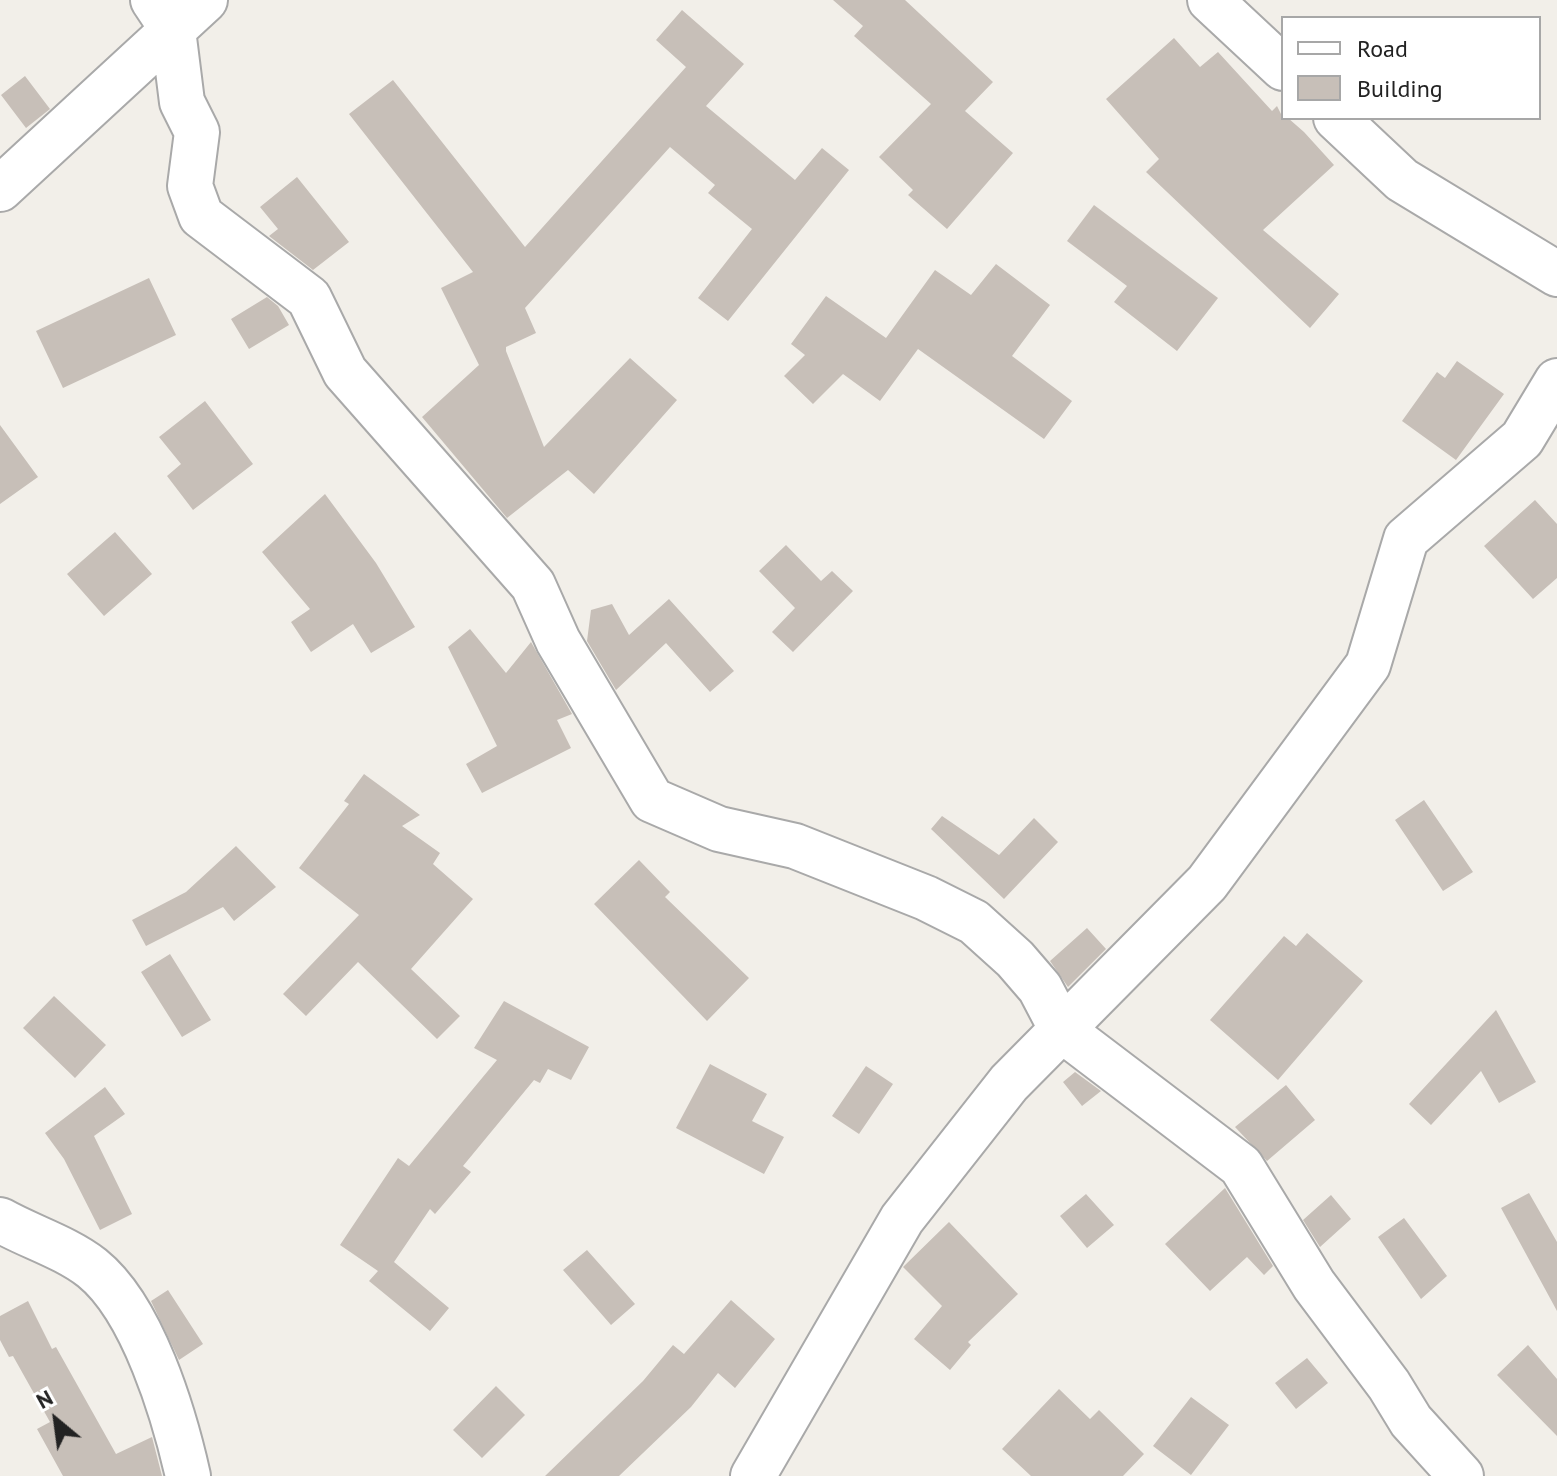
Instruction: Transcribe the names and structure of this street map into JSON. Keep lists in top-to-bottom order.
{
  "legend": ["Road", "Building"],
  "north": "top left"
}
